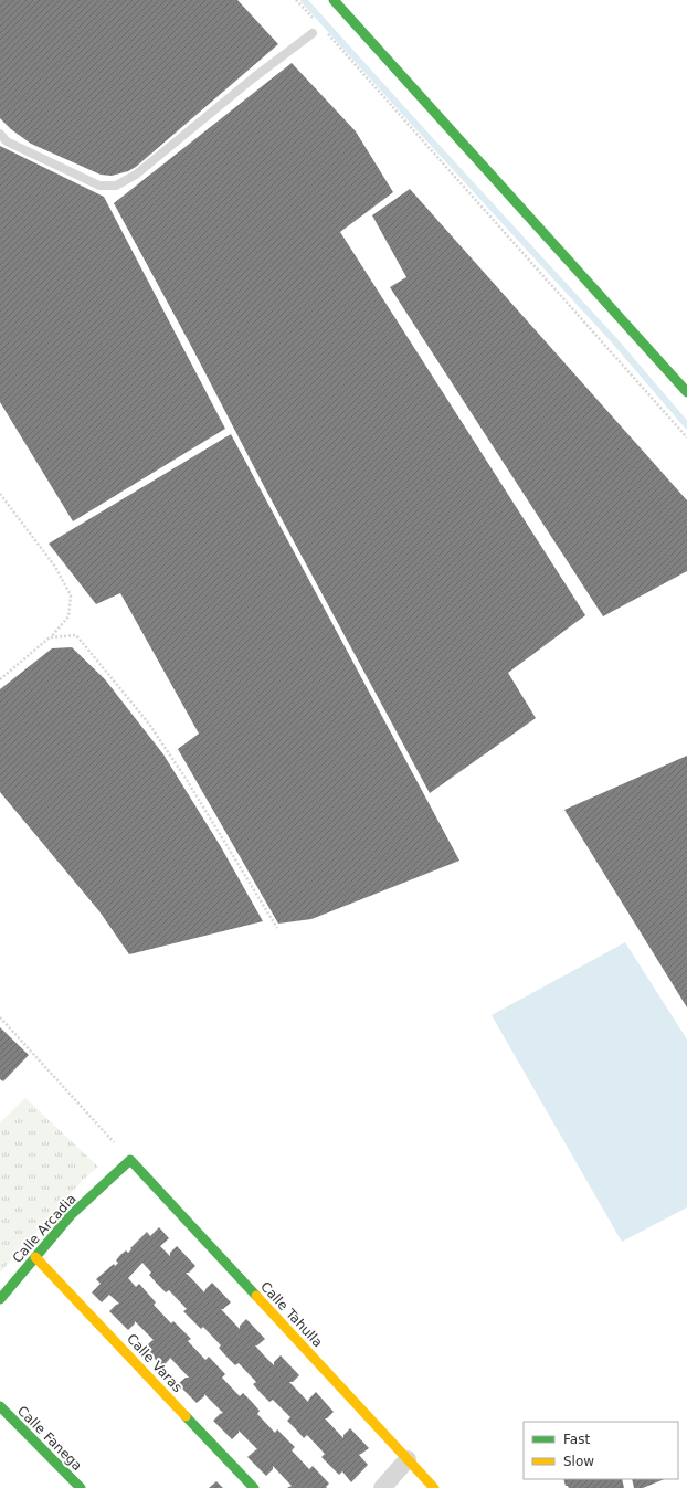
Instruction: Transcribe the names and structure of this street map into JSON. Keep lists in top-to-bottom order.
{
  "streets": {
    "street": [
      "Calle Arcadia",
      "Calle Tahulla",
      "Calle Varas",
      "Calle Fanega"
    ]
  },
  "crossings": [
    ["Calle Arcadia", "Calle Tahulla"],
    ["Calle Arcadia", "Calle Varas"]
  ],
  "legend": ["Fast", "Slow"]
}
